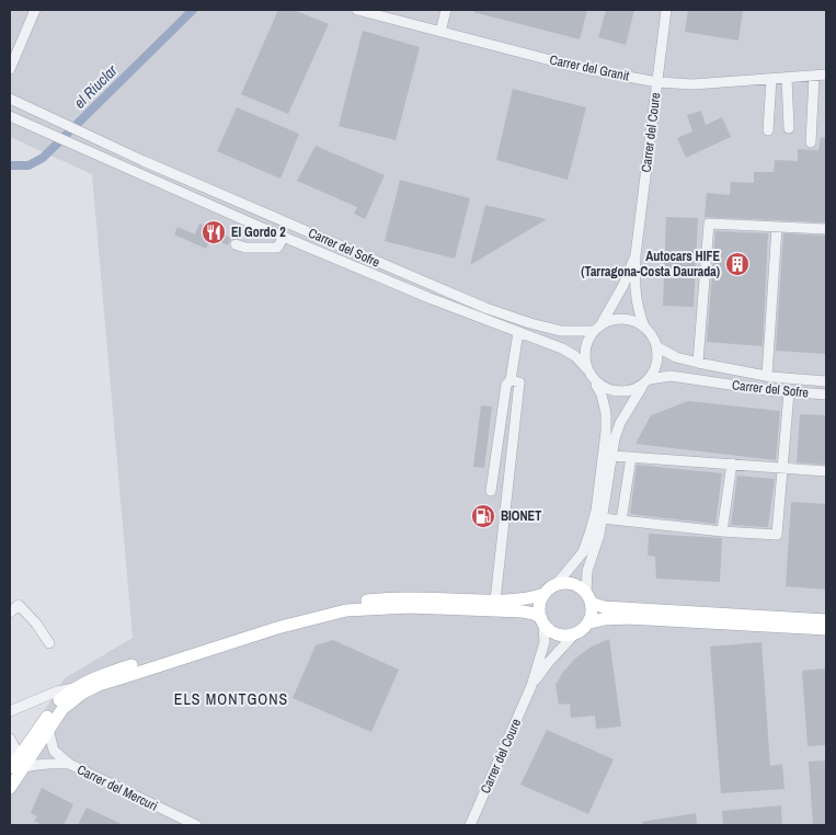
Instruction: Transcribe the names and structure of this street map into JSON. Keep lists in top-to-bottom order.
{
  "streets": {
    "street": [
      "Carrer del Granit",
      "Carrer del Coure",
      "Carrer del Sofre",
      "Carrer del Mercuri"
    ]
  },
  "crossings": [
    ["Carrer del Granit", "Carrer del Coure"],
    ["Carrer del Coure", "Carrer del Sofre"]
  ],
  "districts": ["ELS MONTGONS"],
  "water": ["el Riuclar"],
  "places": {
    "restaurant": ["El Gordo 2"],
    "building": ["Autocars HIFE (Tarragona-Costa Daurada)"],
    "fuel station": ["BIONET"]
  }
}
